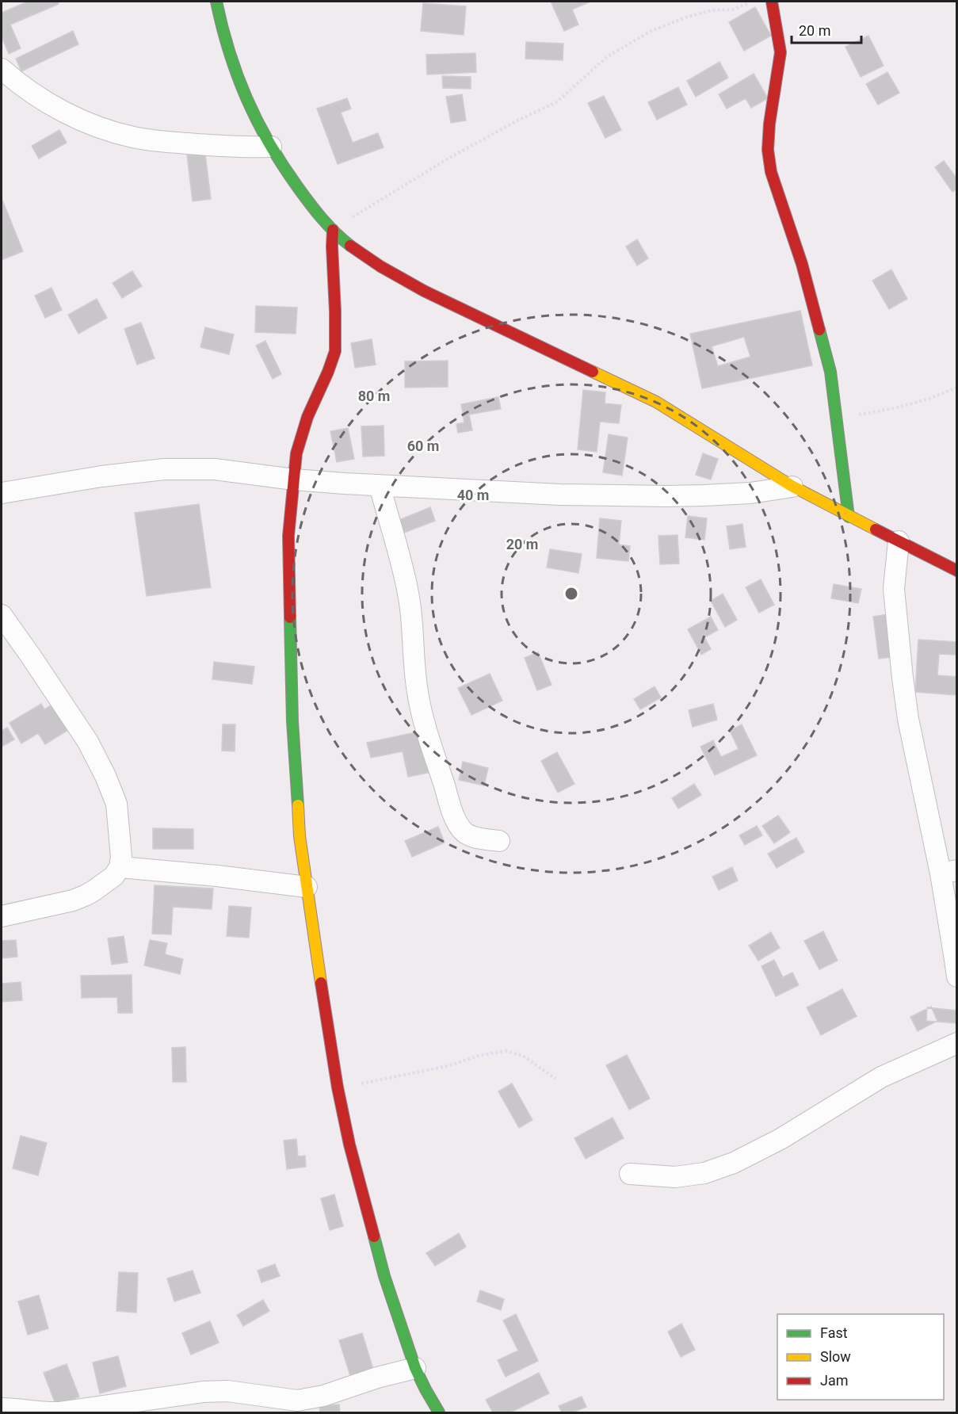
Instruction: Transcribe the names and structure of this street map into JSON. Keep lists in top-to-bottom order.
{
  "legend": ["Fast", "Slow", "Jam"],
  "scale_bar": "20 m",
  "rings": [
    "80 m",
    "60 m",
    "40 m",
    "20 m"
  ]
}
